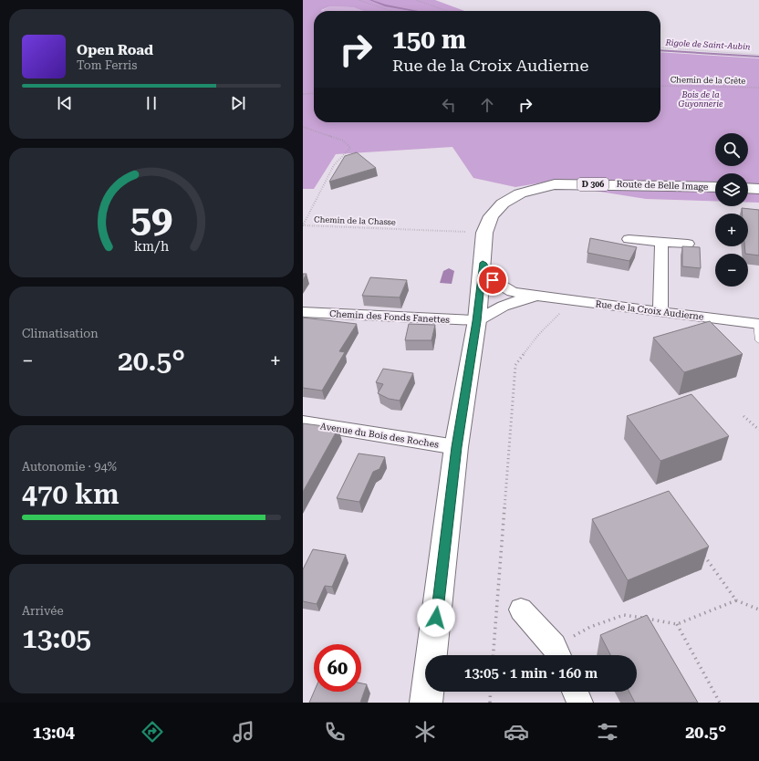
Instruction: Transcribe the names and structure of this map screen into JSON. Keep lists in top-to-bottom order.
{
  "streets": {
    "main road": ["D 306", "Route de Belle Image"],
    "street": ["Rue de la Croix Audierne", "Chemin des Fonds Fanettes", "Avenue du Bois des Roches"],
    "path": ["Chemin de la Crête", "Chemin de la Chasse"]
  },
  "crossings": [
    ["Route de Belle Image", "Chemin de la Chasse"],
    ["Route de Belle Image", "Rue de la Croix Audierne"],
    ["Route de Belle Image", "Chemin des Fonds Fanettes"],
    ["Route de Belle Image", "Avenue du Bois des Roches"],
    ["Rue de la Croix Audierne", "Chemin des Fonds Fanettes"]
  ],
  "water": ["Rigole de Saint-Aubin"],
  "parks": ["Bois de la Guyonnerie"],
  "page": {
    "turn": ["150 m", "Rue de la Croix Audierne"],
    "song": ["Open Road", "Tom Ferris"],
    "map_buttons": ["+", "−"],
    "tile": [
      "Climatisation",
      ["Autonomie · 94%", "470 km"],
      ["Arrivée", "13:05"]
    ],
    "heat": ["−", "20.5°", "+"],
    "limit": "60",
    "trip": "13:05 · 1 min · 160 m",
    "tabs": ["13:04", "20.5°"],
    "gauge": ["59", "km/h"]
  }
}
